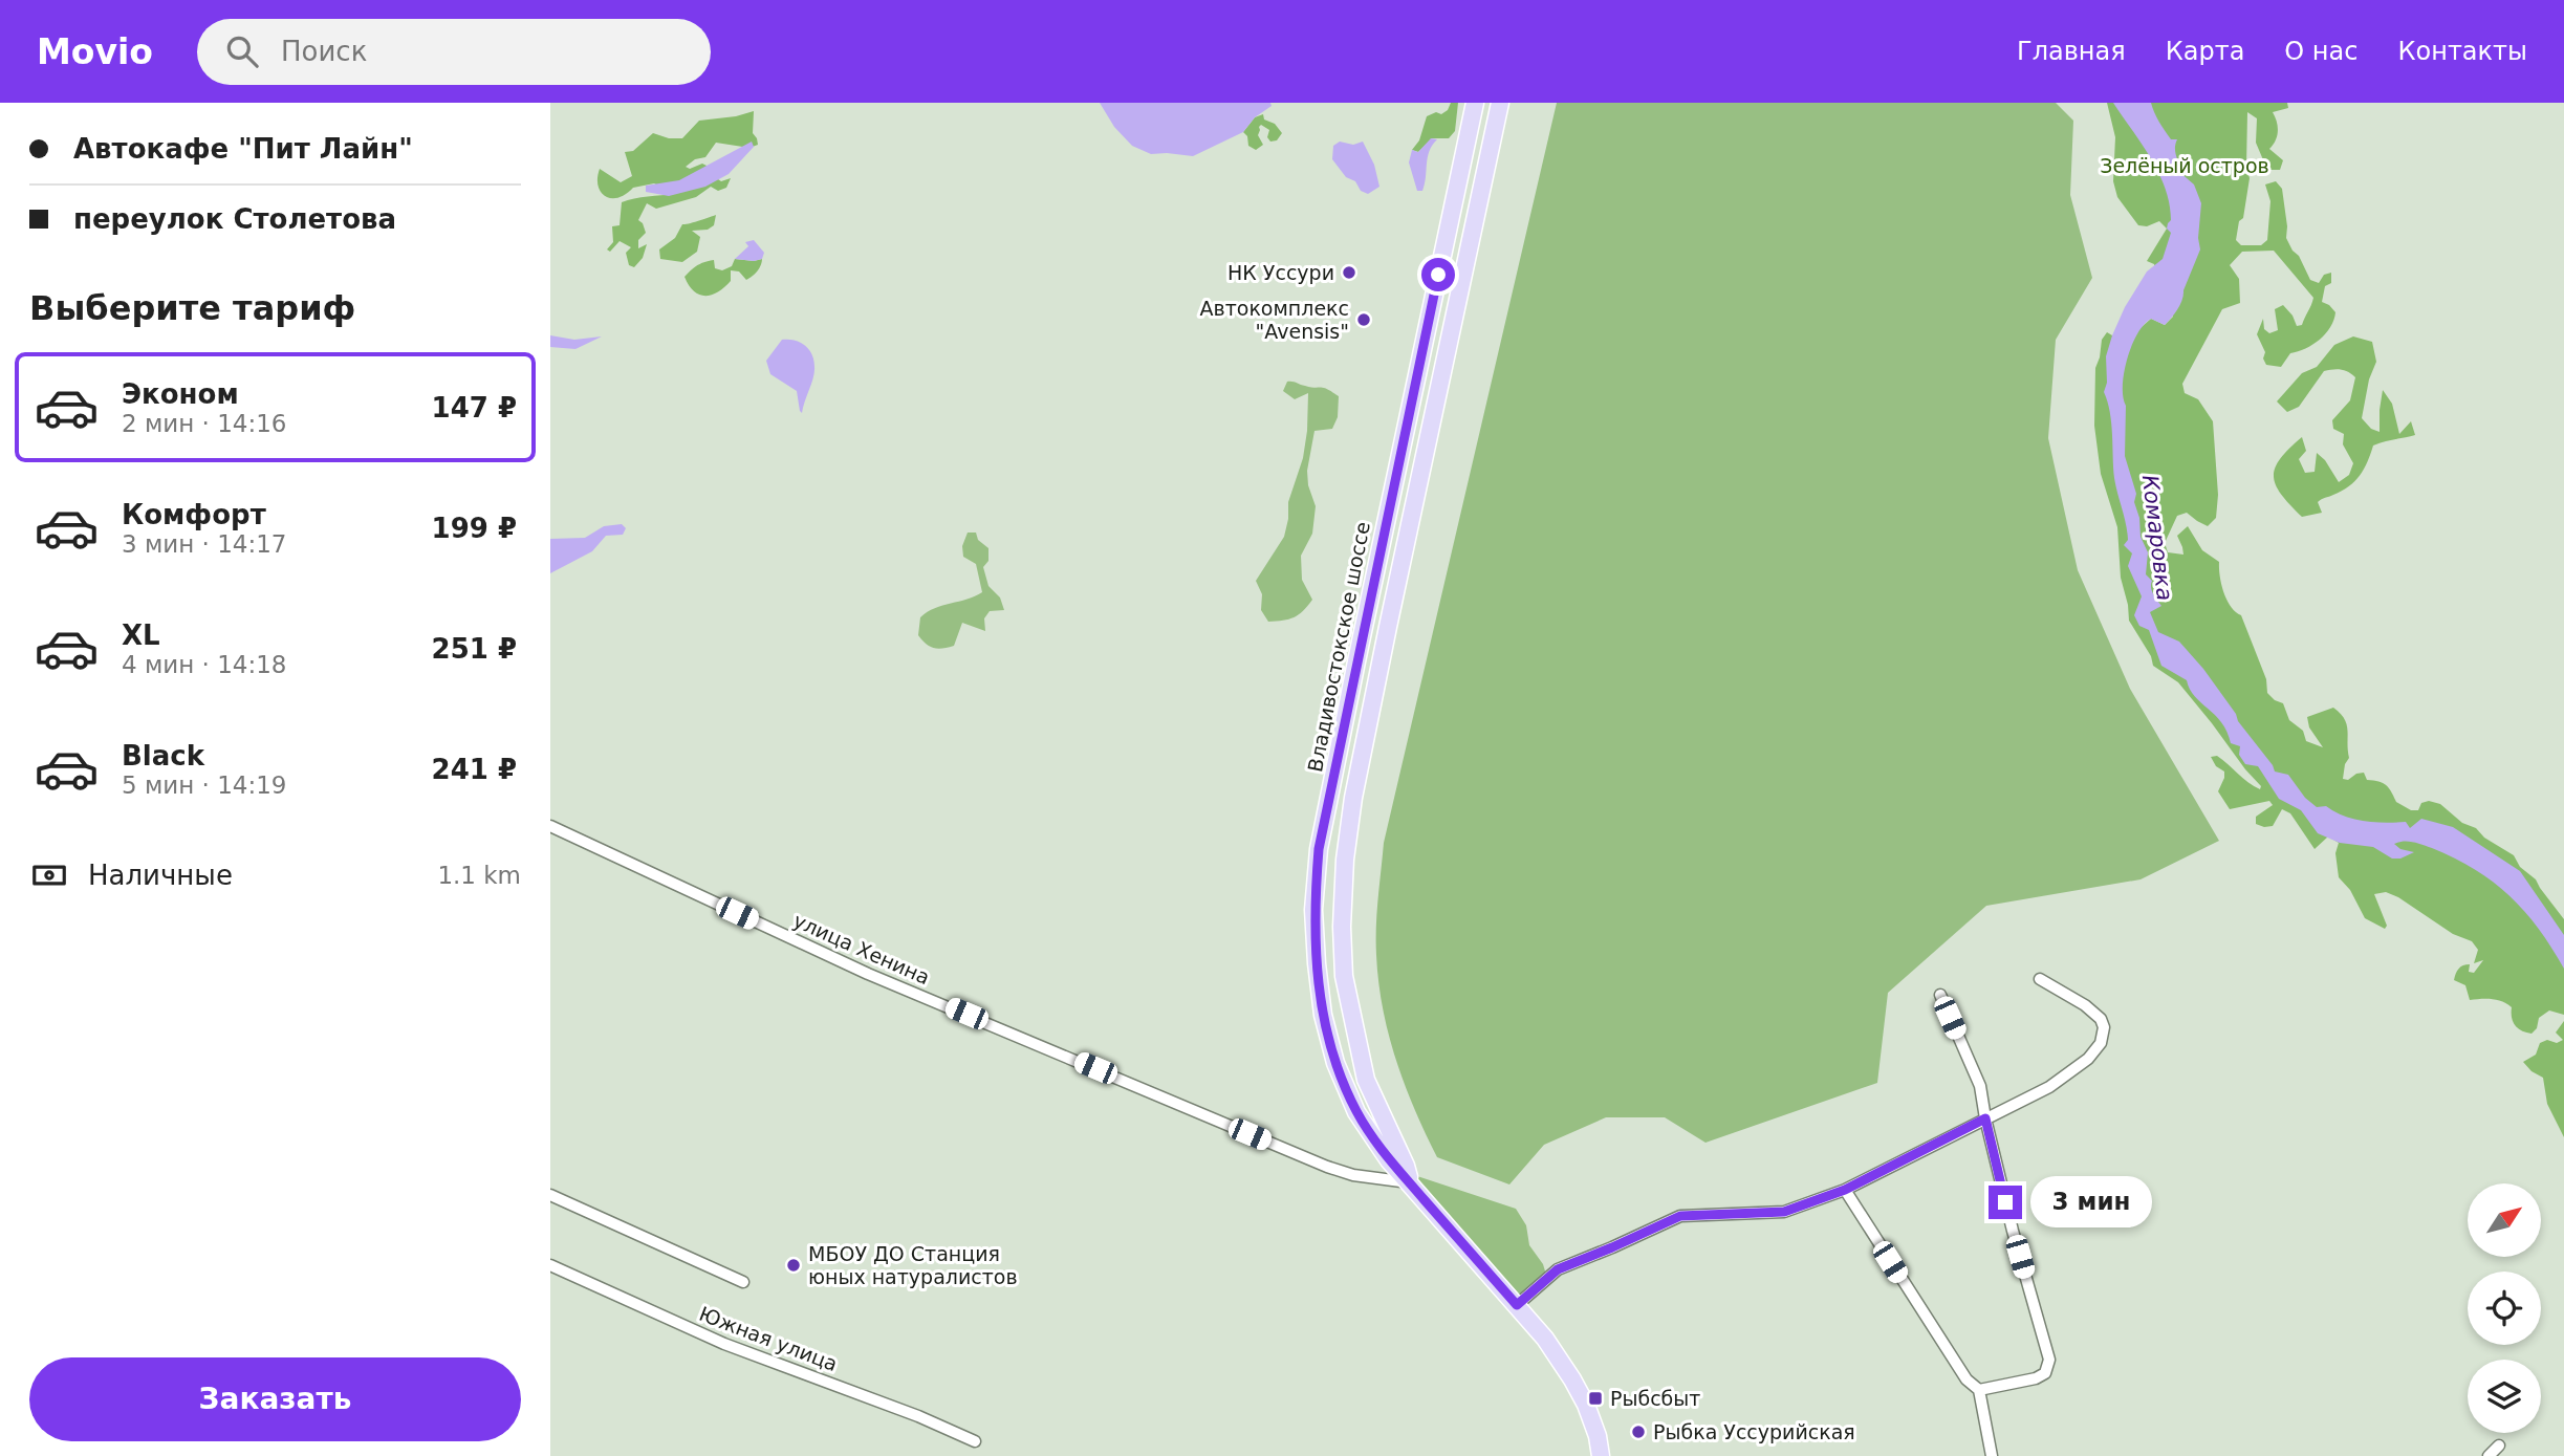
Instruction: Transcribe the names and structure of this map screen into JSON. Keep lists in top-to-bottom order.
{
  "streets": {
    "highway": ["Владивостокское шоссе"],
    "street": ["улица Хенина", "Южная улица"]
  },
  "crossings": [
    ["Владивостокское шоссе", "улица Хенина"]
  ],
  "water": ["Комаровка"],
  "parks": ["Зелёный остров"],
  "places": {
    "other": [
      "НК Уссури",
      "Автокомплекс \"Avensis\"",
      "МБОУ ДО Станция юных натуралистов",
      "Рыбка Уссурийская"
    ],
    "transit": ["Рыбсбыт"]
  },
  "north": "top right",
  "page": {
    "header": "Movio",
    "search": "Поиск",
    "nav": [
      "Главная",
      "Карта",
      "О нас",
      "Контакты"
    ],
    "banner": ["Автокафе \"Пит Лайн\"", "переулок Столетова"],
    "heading": "Выберите тариф",
    "list": [
      {
        "name": "Эконом",
        "note": "2 мин · 14:16",
        "value": "147 ₽"
      },
      {
        "name": "Комфорт",
        "note": "3 мин · 14:17",
        "value": "199 ₽"
      },
      {
        "name": "XL",
        "note": "4 мин · 14:18",
        "value": "251 ₽"
      },
      {
        "name": "Black",
        "note": "5 мин · 14:19",
        "value": "241 ₽"
      }
    ],
    "pay": ["Наличные", "1.1 km"],
    "bubble": "3 мин",
    "buttons": "Заказать"
  }
}
